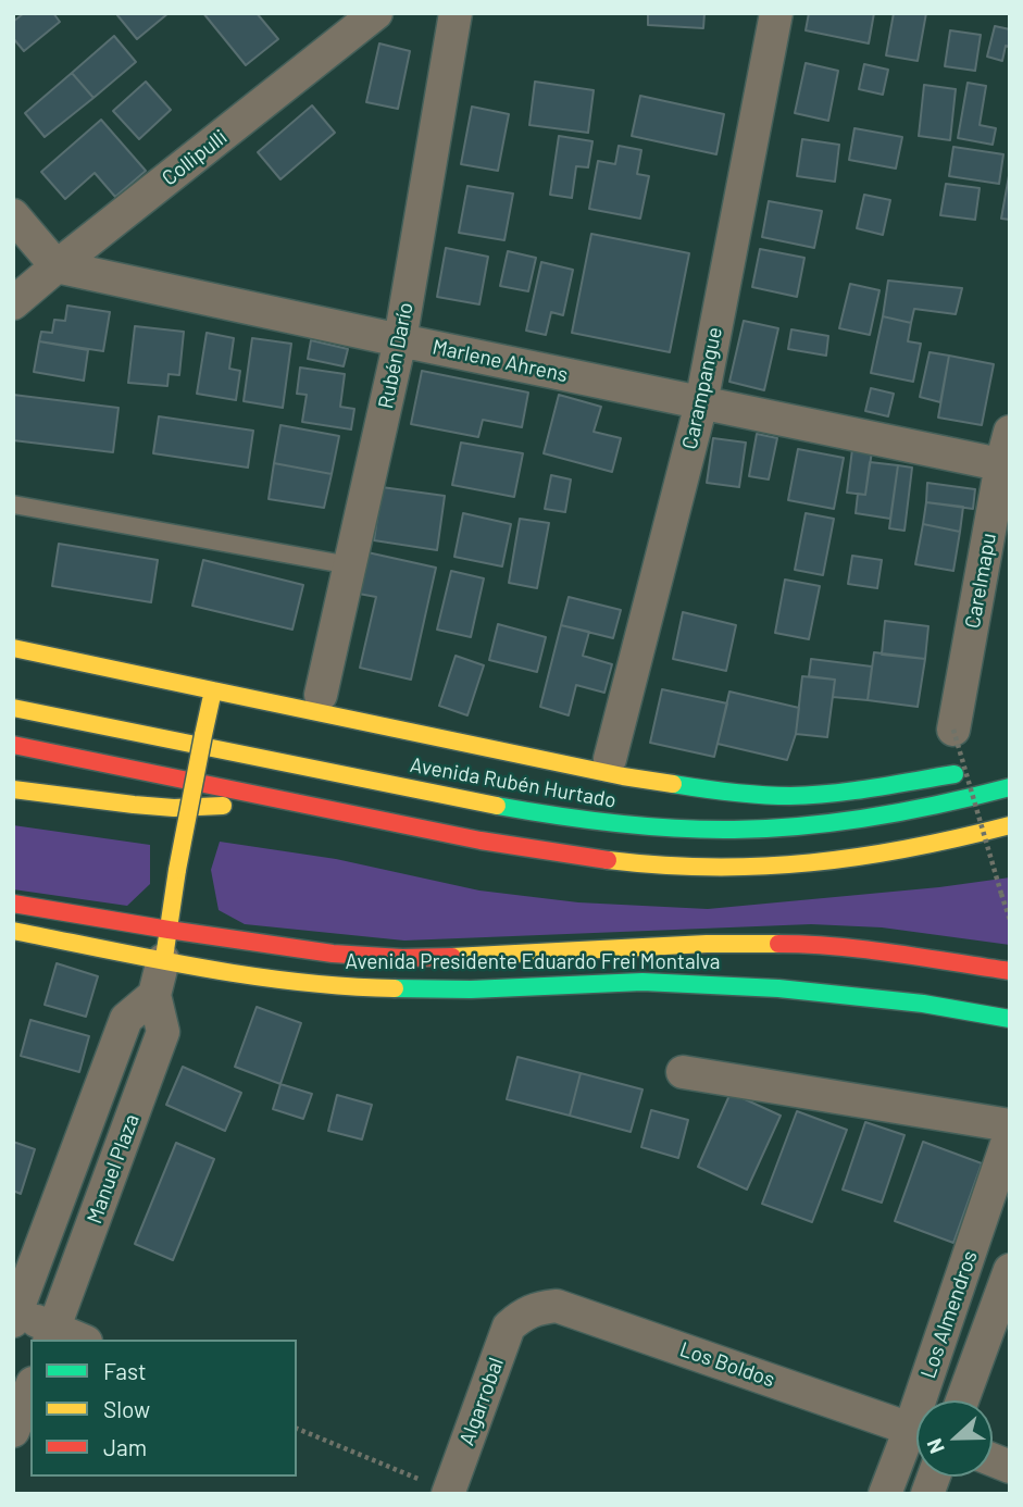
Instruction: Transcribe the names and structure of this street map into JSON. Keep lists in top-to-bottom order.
{
  "streets": {
    "main road": ["Avenida Rubén Hurtado", "Avenida Presidente Eduardo Frei Montalva", "Manuel Plaza"],
    "street": [
      "Collipulli",
      "Rubén Darío",
      "Marlene Ahrens",
      "Carampangue",
      "Carelmapu",
      "Los Almendros",
      "Los Boldos",
      "Algarrobal"
    ]
  },
  "crossings": [
    ["Collipulli", "Marlene Ahrens"],
    ["Rubén Darío", "Marlene Ahrens"],
    ["Marlene Ahrens", "Carampangue"],
    ["Marlene Ahrens", "Carelmapu"],
    ["Avenida Presidente Eduardo Frei Montalva", "Manuel Plaza"],
    ["Los Boldos", "Algarrobal"]
  ],
  "legend": ["Fast", "Slow", "Jam"],
  "north": "left"
}
